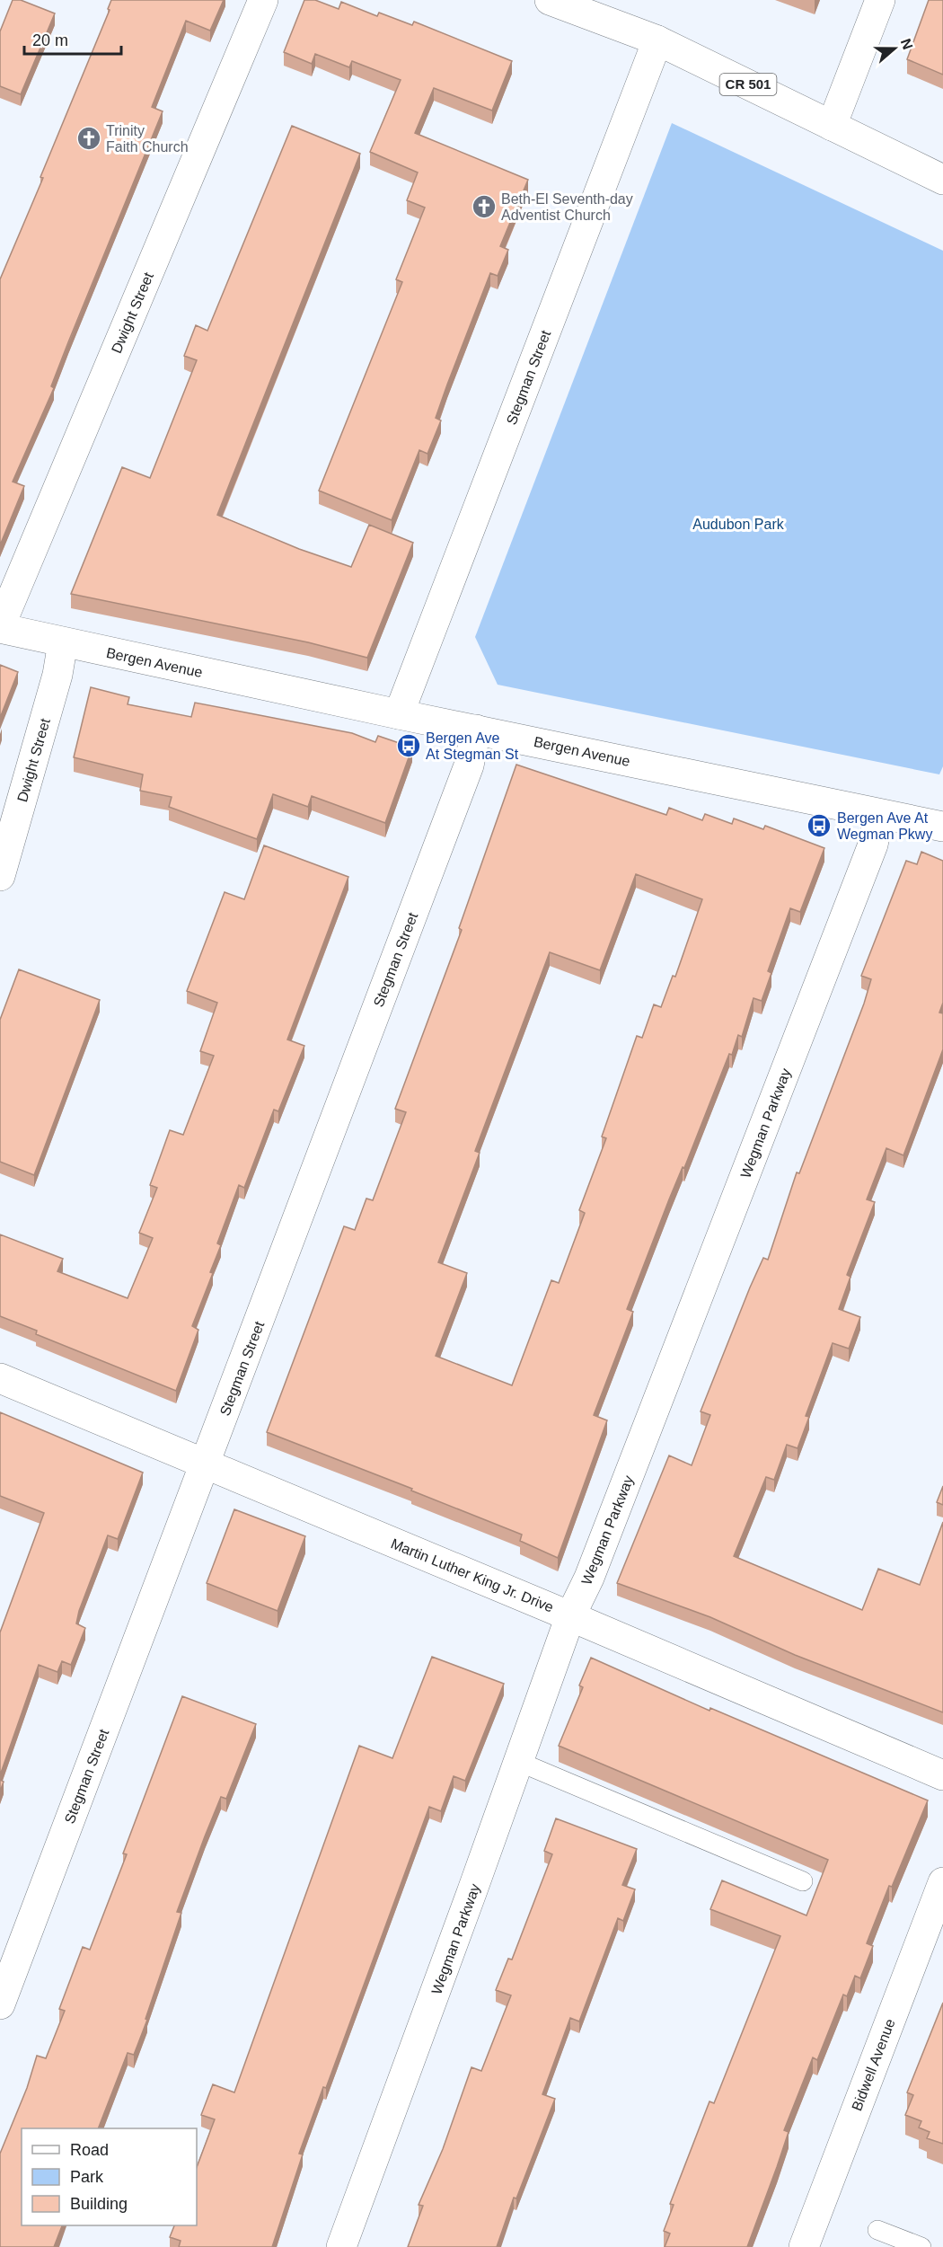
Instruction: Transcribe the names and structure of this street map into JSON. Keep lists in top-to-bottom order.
{
  "streets": {
    "street": [
      "CR 501",
      "Dwight Street",
      "Stegman Street",
      "Bergen Avenue",
      "Wegman Parkway",
      "Martin Luther King Jr. Drive",
      "Bidwell Avenue"
    ]
  },
  "crossings": [
    ["CR 501", "Stegman Street"],
    ["Dwight Street", "Bergen Avenue"],
    ["Stegman Street", "Bergen Avenue"],
    ["Stegman Street", "Martin Luther King Jr. Drive"],
    ["Bergen Avenue", "Wegman Parkway"],
    ["Wegman Parkway", "Martin Luther King Jr. Drive"]
  ],
  "parks": ["Audubon Park"],
  "places": {
    "church": ["Trinity Faith Church", "Beth-El Seventh-day Adventist Church"],
    "bus stop": ["Bergen Ave At Stegman St", "Bergen Ave At Wegman Pkwy"]
  },
  "legend": ["Road", "Park", "Building"],
  "scale_bar": "20 m",
  "north": "right"
}
